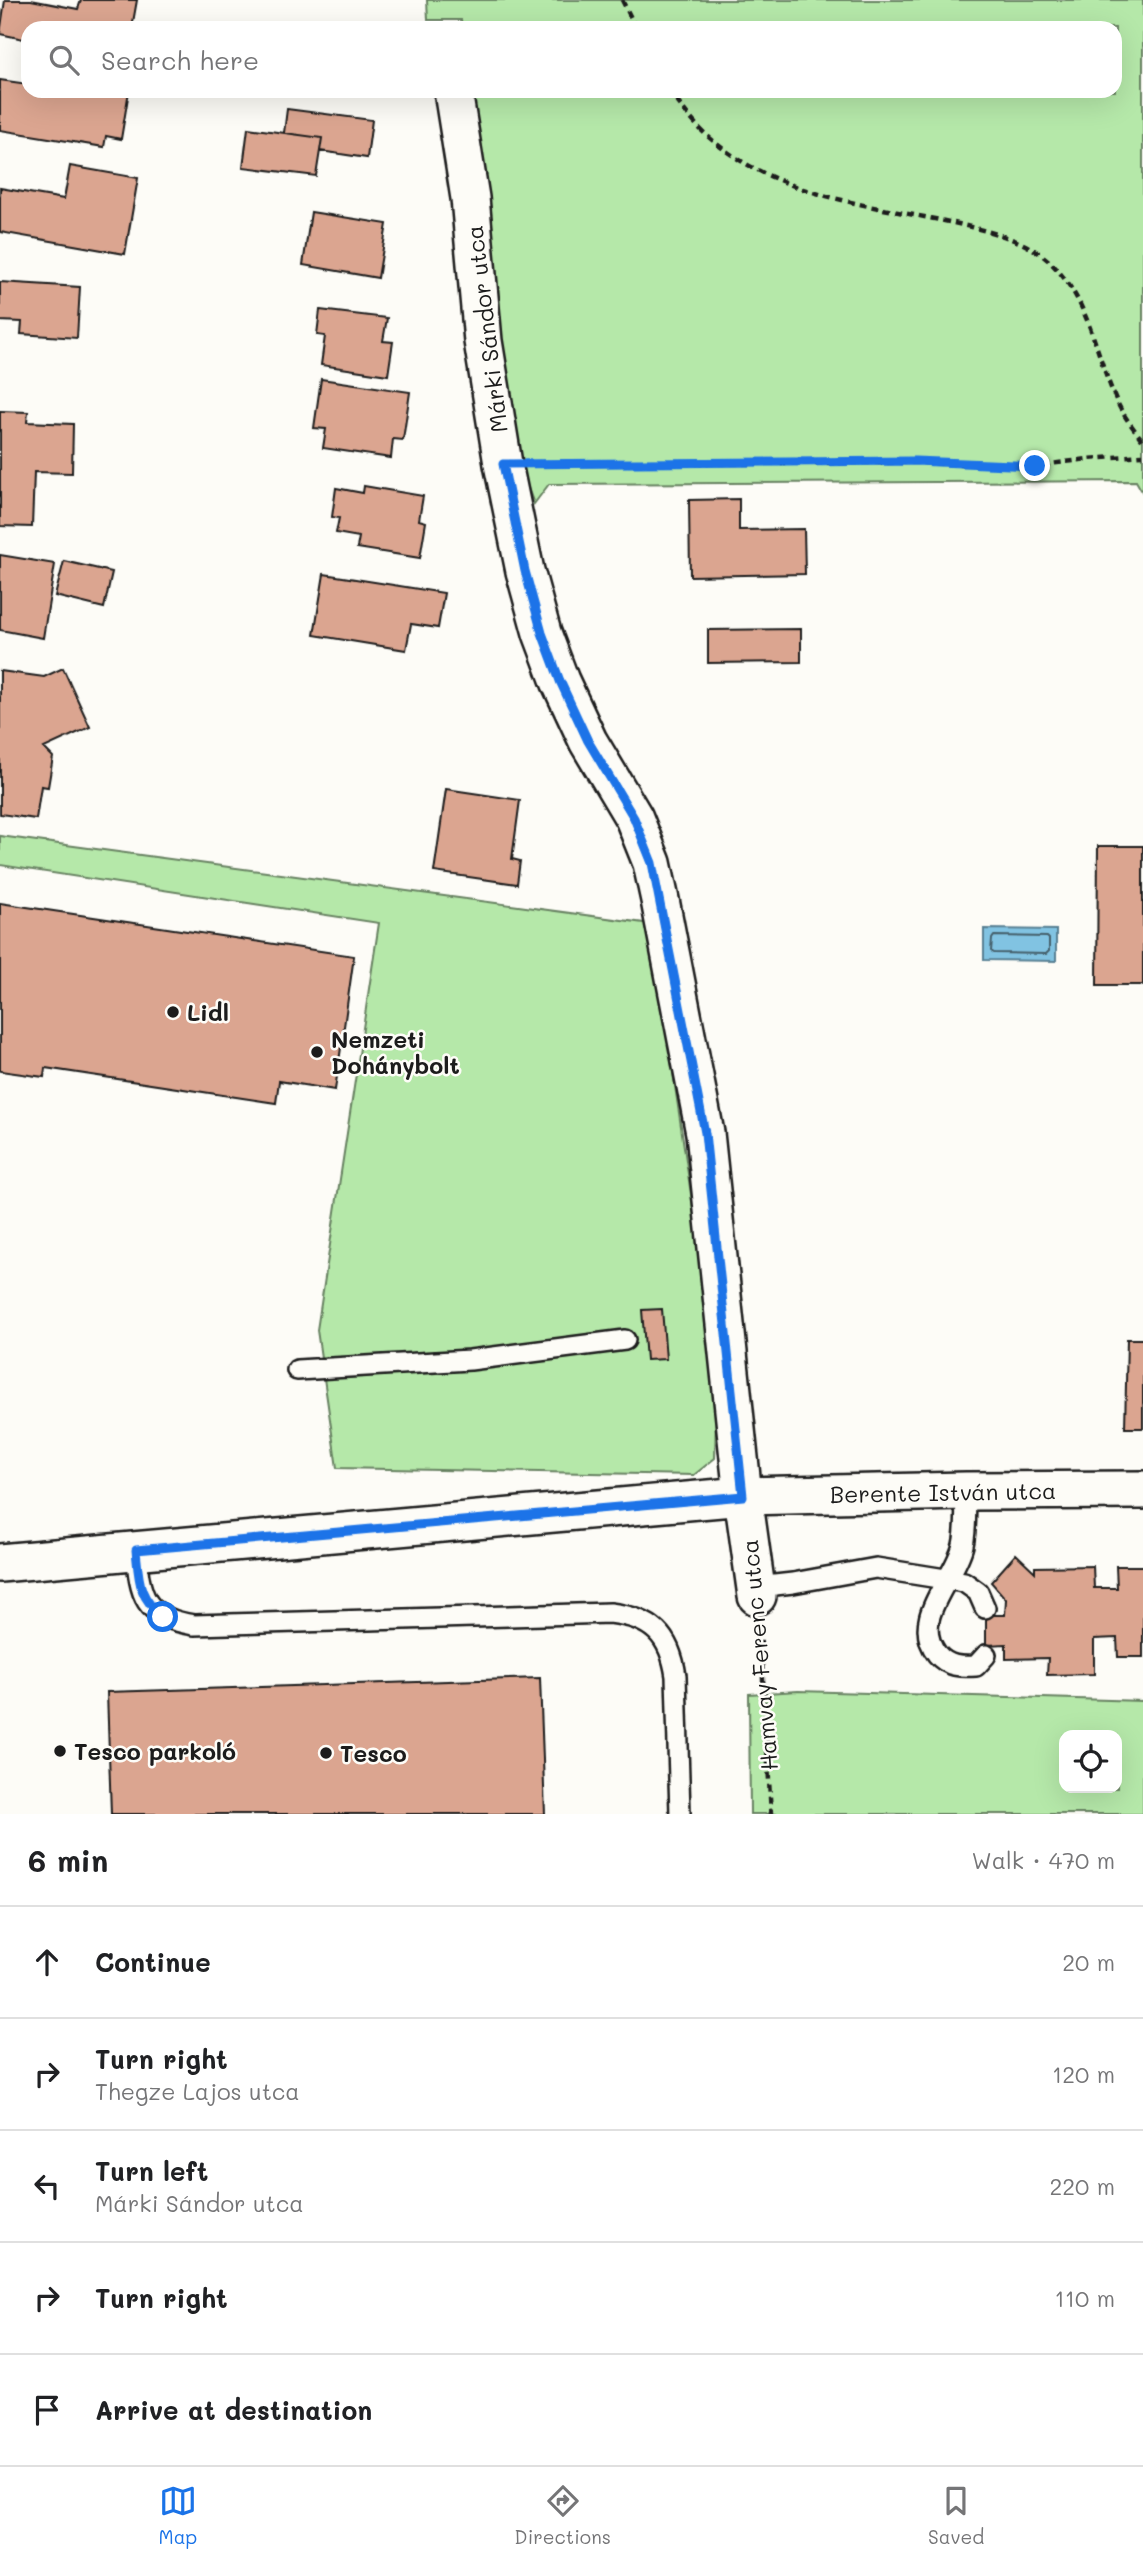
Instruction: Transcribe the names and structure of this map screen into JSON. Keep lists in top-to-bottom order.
{
  "streets": {
    "street": ["Márki Sándor utca", "Berente István utca", "Hamvay Ferenc utca"]
  },
  "crossings": [
    ["Márki Sándor utca", "Berente István utca"],
    ["Márki Sándor utca", "Hamvay Ferenc utca"],
    ["Berente István utca", "Hamvay Ferenc utca"]
  ],
  "places": [
    "Lidl",
    "Nemzeti Dohánybolt",
    "Tesco parkoló",
    "Tesco"
  ],
  "page": {
    "search": "Search here",
    "heading": ["6 min", "Walk · 470 m"],
    "list": [
      ["Continue", "20 m"],
      ["Turn right", "Thegze Lajos utca", "120 m"],
      ["Turn left", "Márki Sándor utca", "220 m"],
      ["Turn right", "110 m"],
      "Arrive at destination"
    ],
    "nav": ["Map", "Directions", "Saved"]
  }
}
